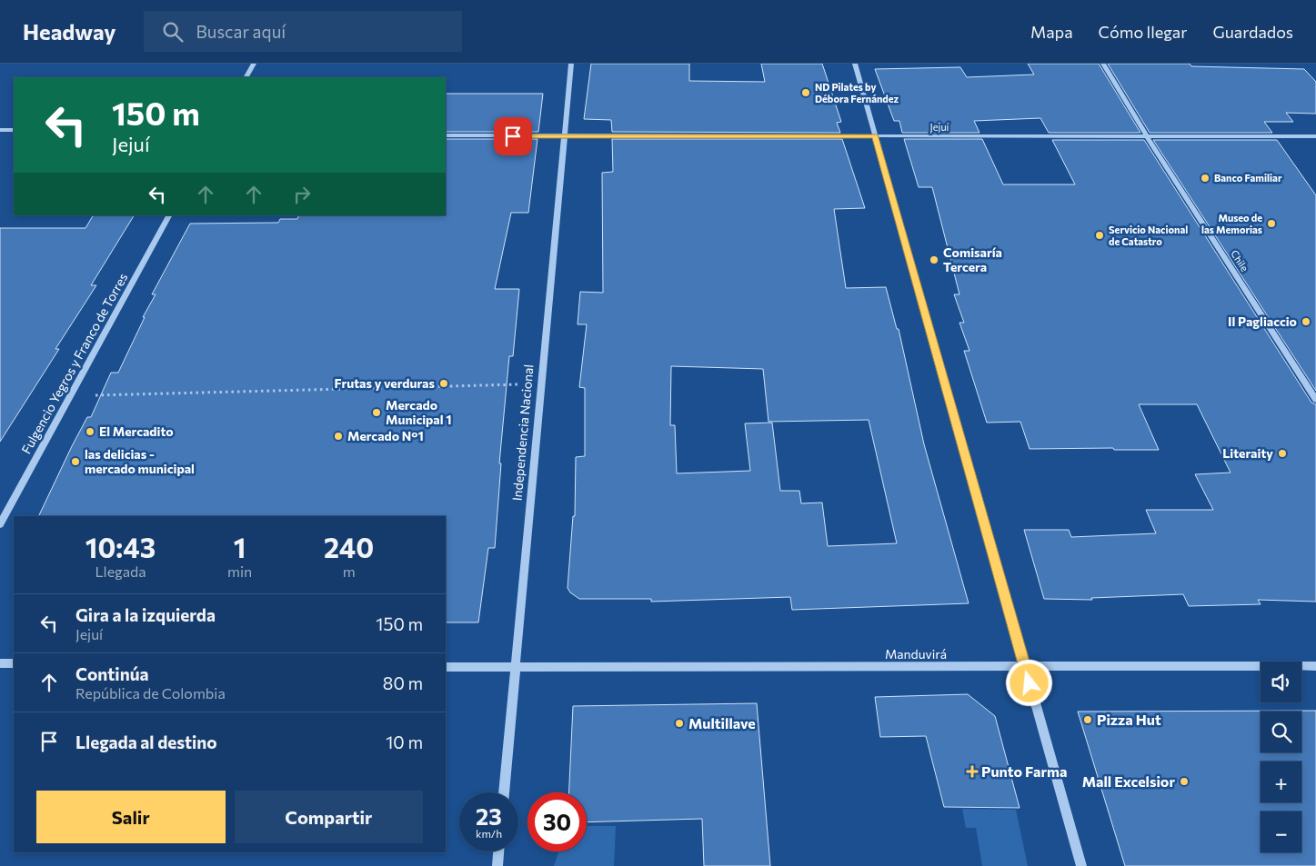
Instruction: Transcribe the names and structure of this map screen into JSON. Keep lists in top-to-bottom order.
{
  "streets": {
    "street": [
      "Jejuí",
      "Chile",
      "Fulgencio Yegros y Franco de Torres",
      "Independencia Nacional",
      "Manduvirá"
    ]
  },
  "crossings": [
    ["Jejuí", "Chile"],
    ["Jejuí", "Independencia Nacional"],
    ["Independencia Nacional", "Manduvirá"]
  ],
  "places": {
    "other": [
      "ND Pilates by Débora Fernández",
      "Banco Familiar",
      "Museo de las Memorias",
      "Servicio Nacional de Catastro",
      "Comisaría Tercera",
      "Il Pagliaccio",
      "Frutas y verduras",
      "Mercado Municipal 1",
      "El Mercadito",
      "Mercado N°1",
      "Literaity",
      "las delicias - mercado municipal",
      "Pizza Hut",
      "Multillave",
      "Mall Excelsior"
    ],
    "health": ["Punto Farma"]
  },
  "page": {
    "header": "Headway",
    "search": "Buscar aquí",
    "nav": ["Mapa", "Cómo llegar", "Guardados"],
    "turn": ["150 m", "Jejuí"],
    "eta": [
      "10:43",
      "Llegada",
      "1",
      "min",
      "240",
      "m"
    ],
    "list": [
      {
        "name": "Gira a la izquierda",
        "note": "Jejuí",
        "value": "150 m"
      },
      {
        "name": "Continúa",
        "note": "República de Colombia",
        "value": "80 m"
      },
      {
        "name": "Llegada al destino",
        "value": "10 m"
      }
    ],
    "map_buttons": ["+", "−"],
    "buttons": ["Salir", "Compartir"],
    "speed": "23 km/h",
    "limit": "30"
  }
}
